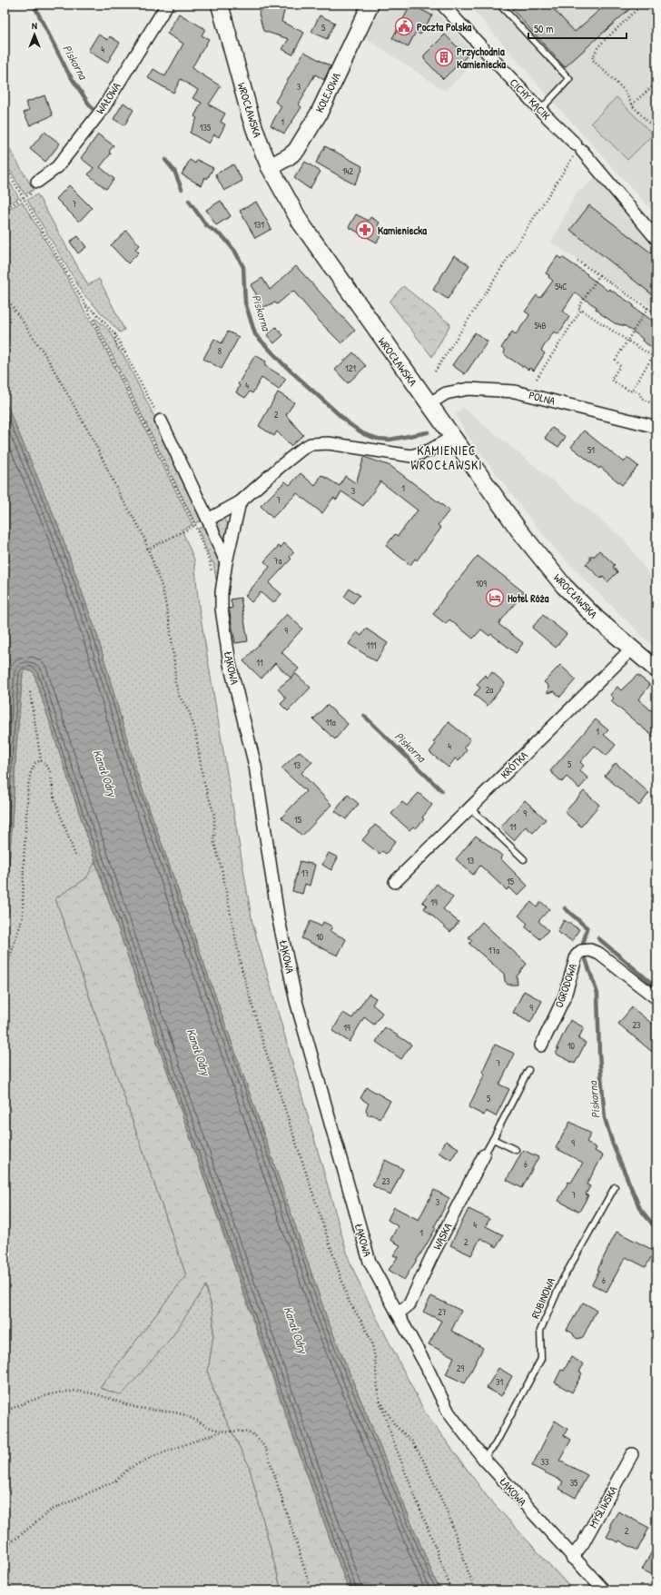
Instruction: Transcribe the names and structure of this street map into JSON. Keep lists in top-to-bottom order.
{
  "streets": {
    "main road": ["KOLEJOWA", "WROCŁAWSKA"],
    "street": [
      "WAŁOWA",
      "CICHY KĄCIK",
      "POLNA",
      "ŁĄKOWA",
      "KRÓTKA",
      "OGRODOWA",
      "WĄSKA",
      "MYŚLIWSKA"
    ],
    "lane": ["RUBINOWA"]
  },
  "crossings": [
    ["KOLEJOWA", "WROCŁAWSKA"],
    ["WROCŁAWSKA", "POLNA"],
    ["WROCŁAWSKA", "KRÓTKA"],
    ["ŁĄKOWA", "WĄSKA"],
    ["ŁĄKOWA", "RUBINOWA"],
    ["ŁĄKOWA", "MYŚLIWSKA"]
  ],
  "districts": ["KAMIENIEC WROCŁAWSKI"],
  "water": ["Piskorna", "Kanał Odry"],
  "places": {
    "public building": ["Poczta Polska"],
    "building": ["Przychodnia Kamieniecka"],
    "pharmacy": ["Kamieniecka"],
    "hotel": ["Hotel Róża"]
  },
  "house_numbers": [
    "5",
    "4",
    "3",
    "1",
    "135",
    "142",
    "7",
    "131",
    "54C",
    "54B",
    "8",
    "121",
    "4",
    "2",
    "51",
    "1",
    "3",
    "7",
    "7a",
    "109",
    "9",
    "111",
    "11",
    "2a",
    "11a",
    "1",
    "4",
    "5",
    "13",
    "9",
    "15",
    "11",
    "13",
    "17",
    "15",
    "19",
    "10",
    "17a",
    "9",
    "23",
    "19",
    "10",
    "7",
    "5",
    "9",
    "6",
    "23",
    "7",
    "3",
    "4",
    "1",
    "2",
    "6",
    "27",
    "29",
    "31",
    "33",
    "35",
    "2"
  ],
  "scale_bar": "50 m",
  "north": "top"
}
